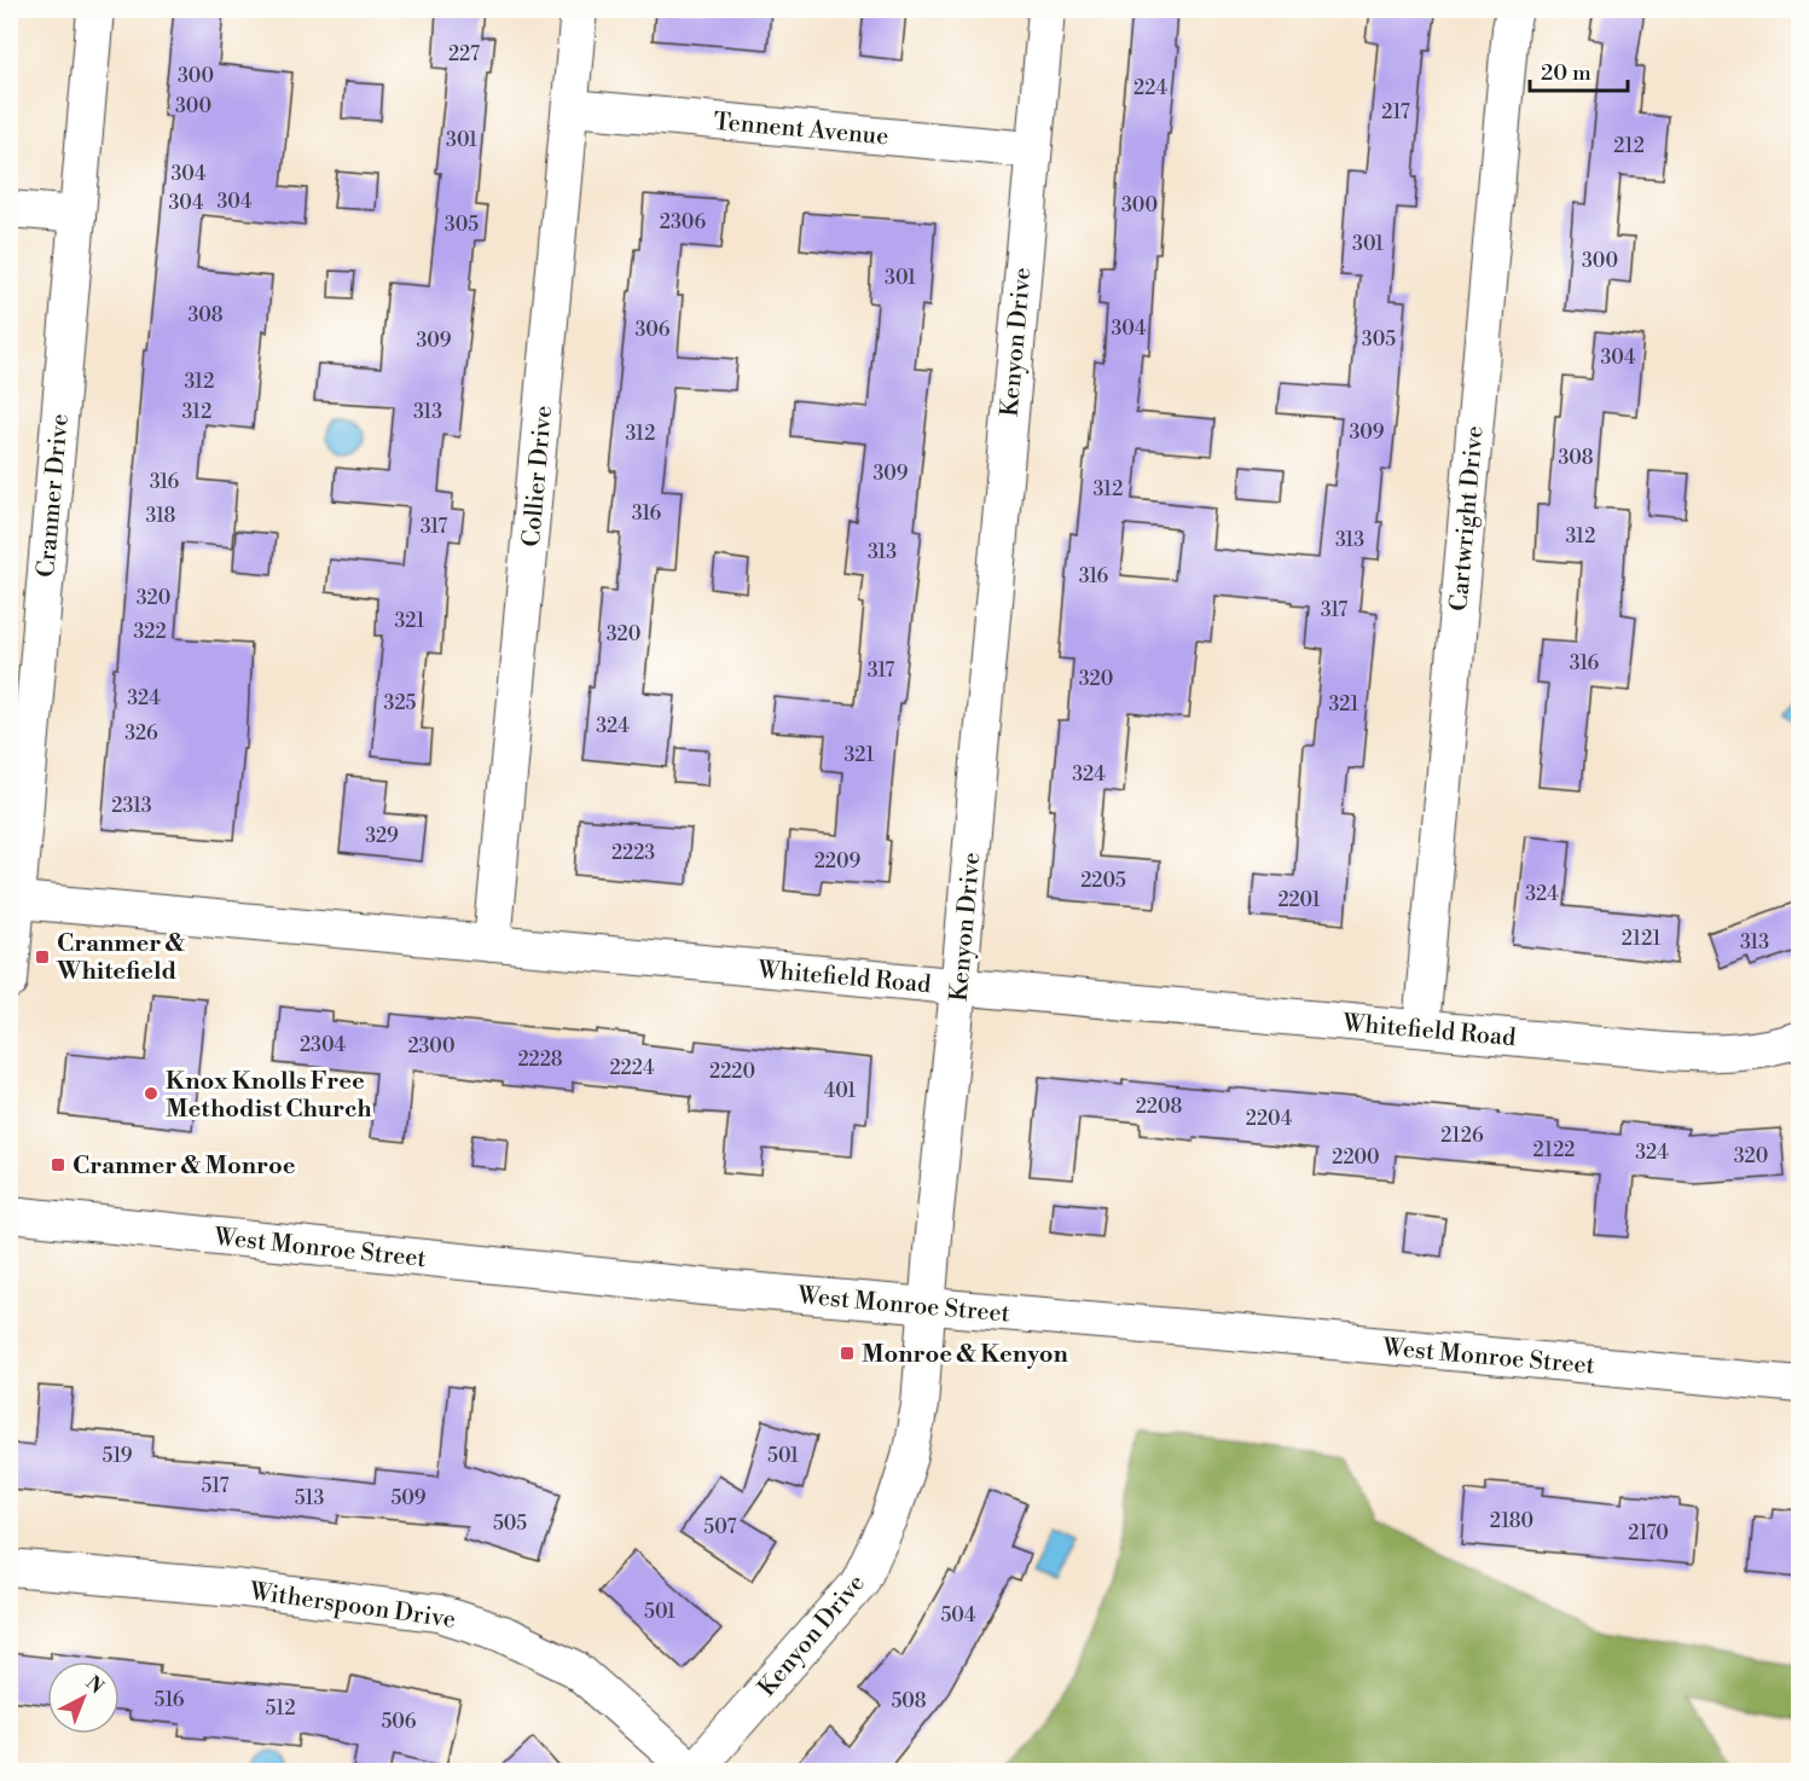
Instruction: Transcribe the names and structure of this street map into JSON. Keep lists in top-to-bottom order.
{
  "streets": {
    "street": [
      "Tennent Avenue",
      "Kenyon Drive",
      "Collier Drive",
      "Cranmer Drive",
      "Cartwright Drive",
      "Whitefield Road",
      "West Monroe Street",
      "Witherspoon Drive"
    ]
  },
  "crossings": [
    ["Tennent Avenue", "Kenyon Drive"],
    ["Tennent Avenue", "Collier Drive"],
    ["Kenyon Drive", "Whitefield Road"],
    ["Kenyon Drive", "West Monroe Street"],
    ["Kenyon Drive", "Witherspoon Drive"],
    ["Collier Drive", "Whitefield Road"],
    ["Cranmer Drive", "Whitefield Road"],
    ["Cartwright Drive", "Whitefield Road"]
  ],
  "places": {
    "transit": ["Cranmer & Whitefield", "Cranmer & Monroe", "Monroe & Kenyon"],
    "other": ["Knox Knolls Free Methodist Church"]
  },
  "house_numbers": [
    "227",
    "300",
    "224",
    "300",
    "217",
    "301",
    "212",
    "304",
    "304",
    "304",
    "300",
    "2306",
    "305",
    "301",
    "300",
    "301",
    "308",
    "304",
    "306",
    "305",
    "309",
    "304",
    "312",
    "312",
    "313",
    "309",
    "312",
    "308",
    "309",
    "316",
    "312",
    "316",
    "318",
    "317",
    "312",
    "313",
    "313",
    "316",
    "320",
    "317",
    "321",
    "322",
    "320",
    "316",
    "317",
    "320",
    "324",
    "325",
    "321",
    "324",
    "326",
    "321",
    "324",
    "2313",
    "329",
    "2223",
    "2209",
    "2205",
    "324",
    "2201",
    "2121",
    "313",
    "2304",
    "2300",
    "2228",
    "2224",
    "2220",
    "401",
    "2208",
    "2204",
    "2126",
    "2122",
    "324",
    "320",
    "2200",
    "519",
    "501",
    "517",
    "513",
    "509",
    "2180",
    "505",
    "507",
    "2170",
    "501",
    "504",
    "516",
    "508",
    "512",
    "506"
  ],
  "scale_bar": "20 m",
  "north": "top right"
}
